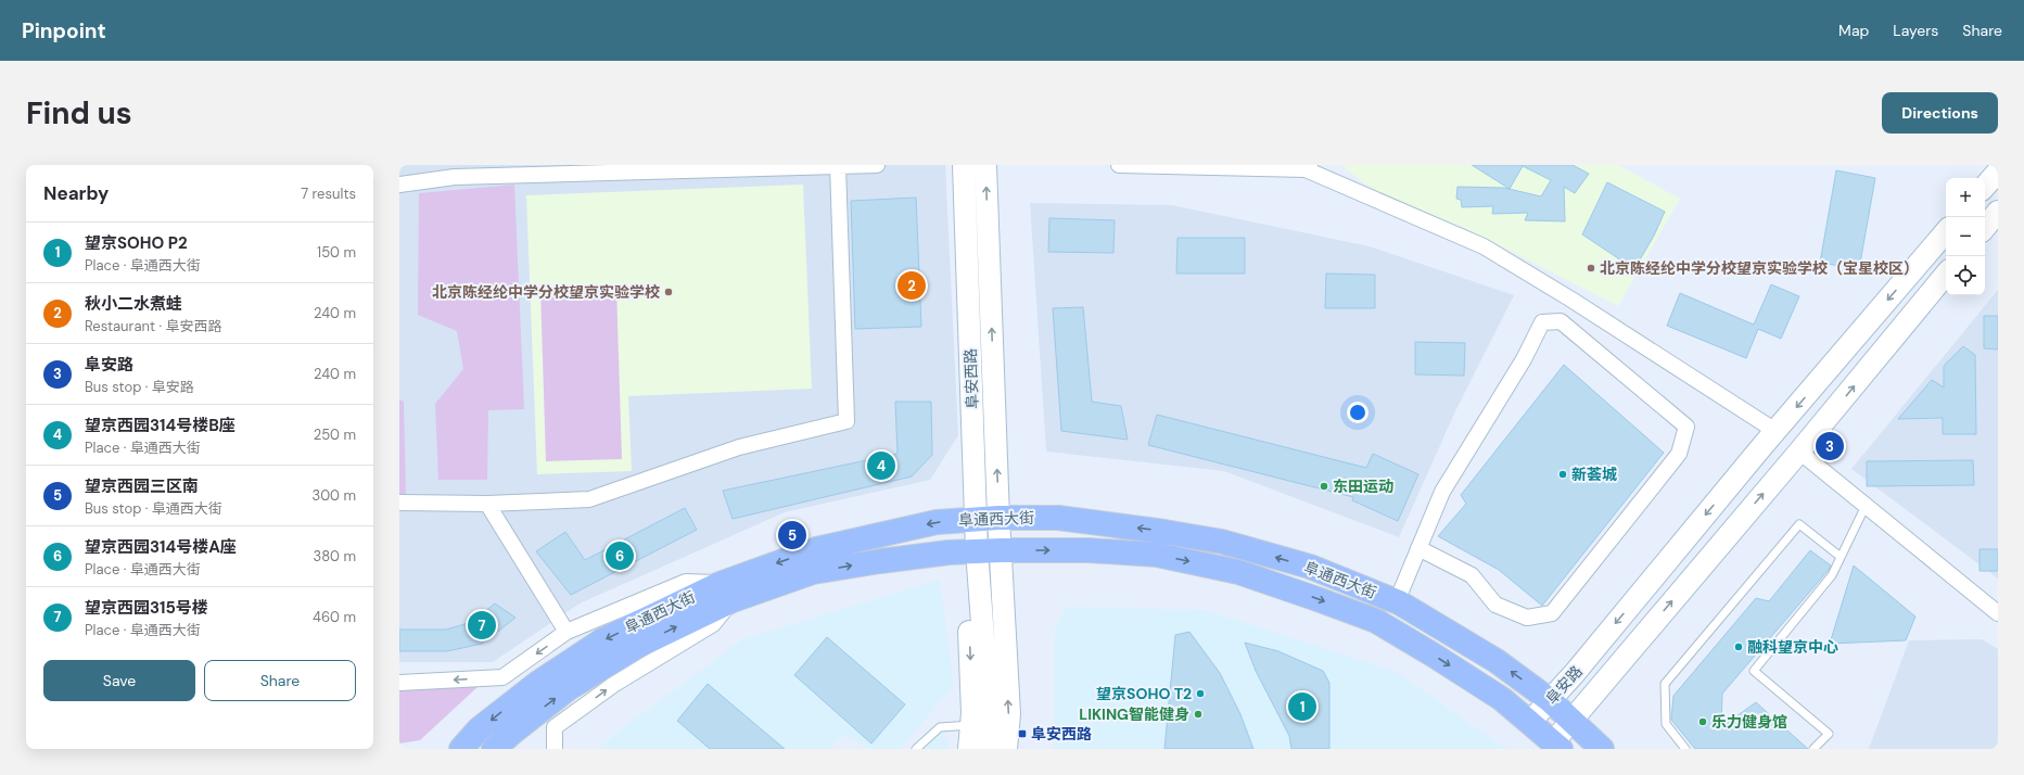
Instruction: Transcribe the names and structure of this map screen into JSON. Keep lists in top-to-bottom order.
{
  "streets": {
    "main road": ["阜安西路", "阜通西大街", "阜安路"]
  },
  "crossings": [
    ["阜安西路", "阜通西大街"],
    ["阜通西大街", "阜安路"]
  ],
  "places": {
    "other": [
      "北京陈经纶中学分校望京实验学校（宝星校区）",
      "北京陈经纶中学分校望京实验学校",
      "新荟城",
      "东田运动",
      "融科望京中心",
      "望京SOHO T2",
      "LIKING智能健身",
      "乐力健身馆"
    ],
    "transit": ["阜安西路"]
  },
  "page": {
    "header": "Pinpoint",
    "nav": ["Map", "Layers", "Share"],
    "buttons": [
      "Directions",
      ["Save", "Share"]
    ],
    "title": "Find us",
    "heading": ["Nearby", "7 results"],
    "map_buttons": ["+", "−"],
    "list": [
      {
        "mark": "1",
        "name": "望京SOHO P2",
        "note": "Place · 阜通西大街",
        "value": "150 m"
      },
      {
        "mark": "2",
        "name": "秋小二水煮蛙",
        "note": "Restaurant · 阜安西路",
        "value": "240 m"
      },
      {
        "mark": "3",
        "name": "阜安路",
        "note": "Bus stop · 阜安路",
        "value": "240 m"
      },
      {
        "mark": "4",
        "name": "望京西园314号楼B座",
        "note": "Place · 阜通西大街",
        "value": "250 m"
      },
      {
        "mark": "5",
        "name": "望京西园三区南",
        "note": "Bus stop · 阜通西大街",
        "value": "300 m"
      },
      {
        "mark": "6",
        "name": "望京西园314号楼A座",
        "note": "Place · 阜通西大街",
        "value": "380 m"
      },
      {
        "mark": "7",
        "name": "望京西园315号楼",
        "note": "Place · 阜通西大街",
        "value": "460 m"
      }
    ],
    "pins": [
      "2",
      "3",
      "4",
      "5",
      "6",
      "7",
      "1"
    ]
  }
}
